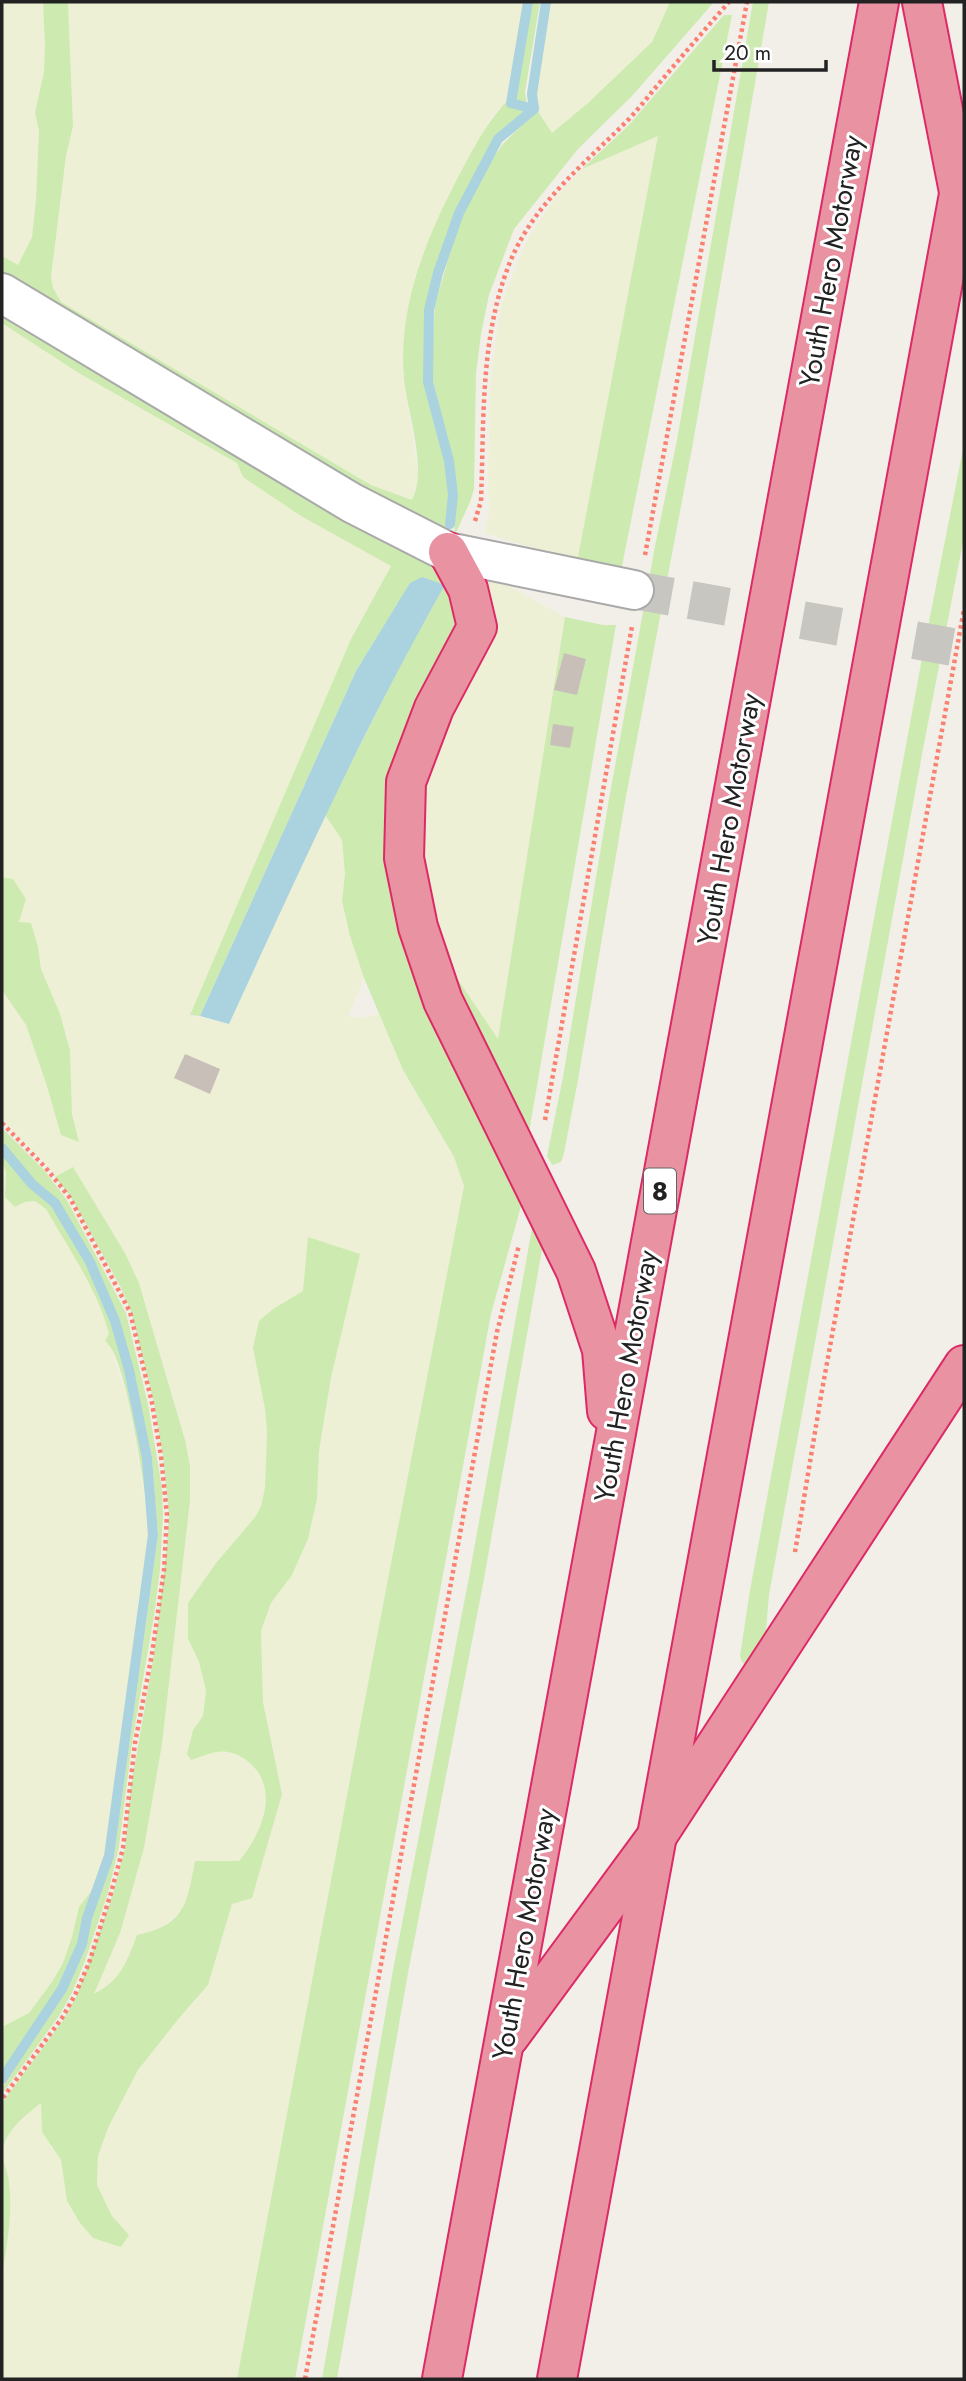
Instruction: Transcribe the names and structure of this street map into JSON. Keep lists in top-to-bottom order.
{
  "streets": {
    "highway": ["Youth Hero Motorway", "8"]
  },
  "scale_bar": "20 m"
}
